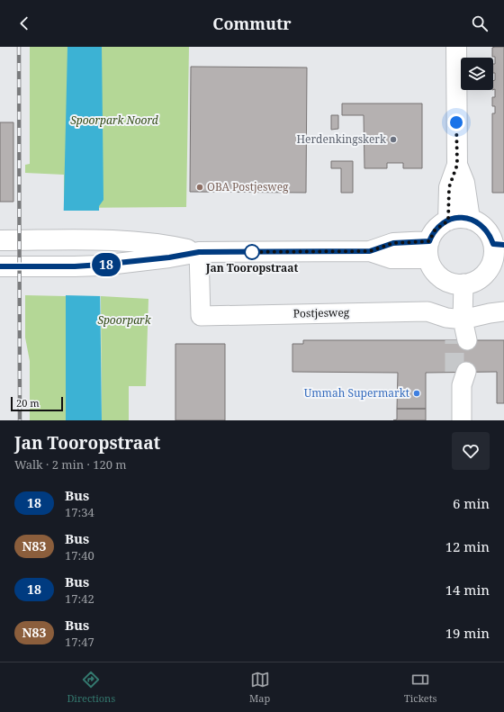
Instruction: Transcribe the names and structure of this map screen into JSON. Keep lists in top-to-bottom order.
{
  "streets": {
    "street": ["Postjesweg"]
  },
  "parks": ["Spoorpark Noord", "Spoorpark"],
  "places": [
    "Herdenkingskerk",
    "OBA Postjesweg",
    "Jan Tooropstraat",
    "Ummah Supermarkt"
  ],
  "lines": ["bus line 18"],
  "scale_bar": "20 m",
  "page": {
    "header": "Commutr",
    "on_map": "18",
    "scale": "20 m",
    "heading": ["Jan Tooropstraat", "Walk · 2 min · 120 m"],
    "list": [
      {
        "mark": "18",
        "name": "Bus",
        "note": "17:34",
        "value": "6 min"
      },
      {
        "mark": "N83",
        "name": "Bus",
        "note": "17:40",
        "value": "12 min"
      },
      {
        "mark": "18",
        "name": "Bus",
        "note": "17:42",
        "value": "14 min"
      },
      {
        "mark": "N83",
        "name": "Bus",
        "note": "17:47",
        "value": "19 min"
      }
    ],
    "tabs": ["Directions", "Map", "Tickets"]
  }
}
